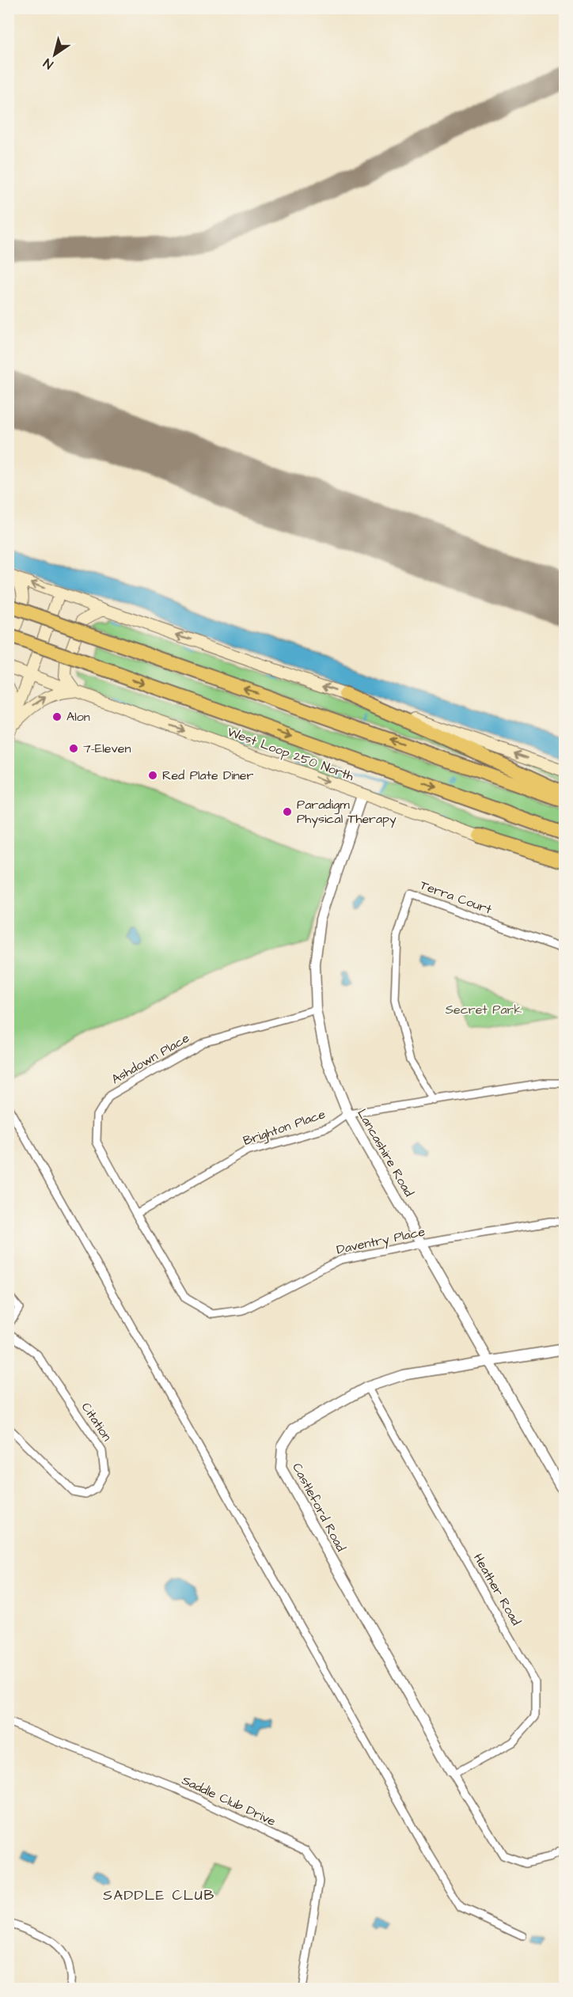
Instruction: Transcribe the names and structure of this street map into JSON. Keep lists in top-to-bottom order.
{
  "streets": {
    "main road": ["West Loop 250 North"],
    "street": [
      "Terra Court",
      "Ashdown Place",
      "Brighton Place",
      "Lancashire Road",
      "Daventry Place",
      "Citation",
      "Castleford Road",
      "Heather Road",
      "Saddle Club Drive"
    ]
  },
  "crossings": [
    ["West Loop 250 North", "Lancashire Road"],
    ["Terra Court", "Brighton Place"],
    ["Ashdown Place", "Brighton Place"],
    ["Ashdown Place", "Lancashire Road"],
    ["Ashdown Place", "Daventry Place"],
    ["Brighton Place", "Lancashire Road"],
    ["Lancashire Road", "Daventry Place"],
    ["Lancashire Road", "Castleford Road"],
    ["Castleford Road", "Heather Road"]
  ],
  "districts": ["SADDLE CLUB"],
  "parks": ["Secret Park"],
  "places": [
    "Alon",
    "7-Eleven",
    "Red Plate Diner",
    "Paradigm Physical Therapy"
  ],
  "north": "bottom left"
}
